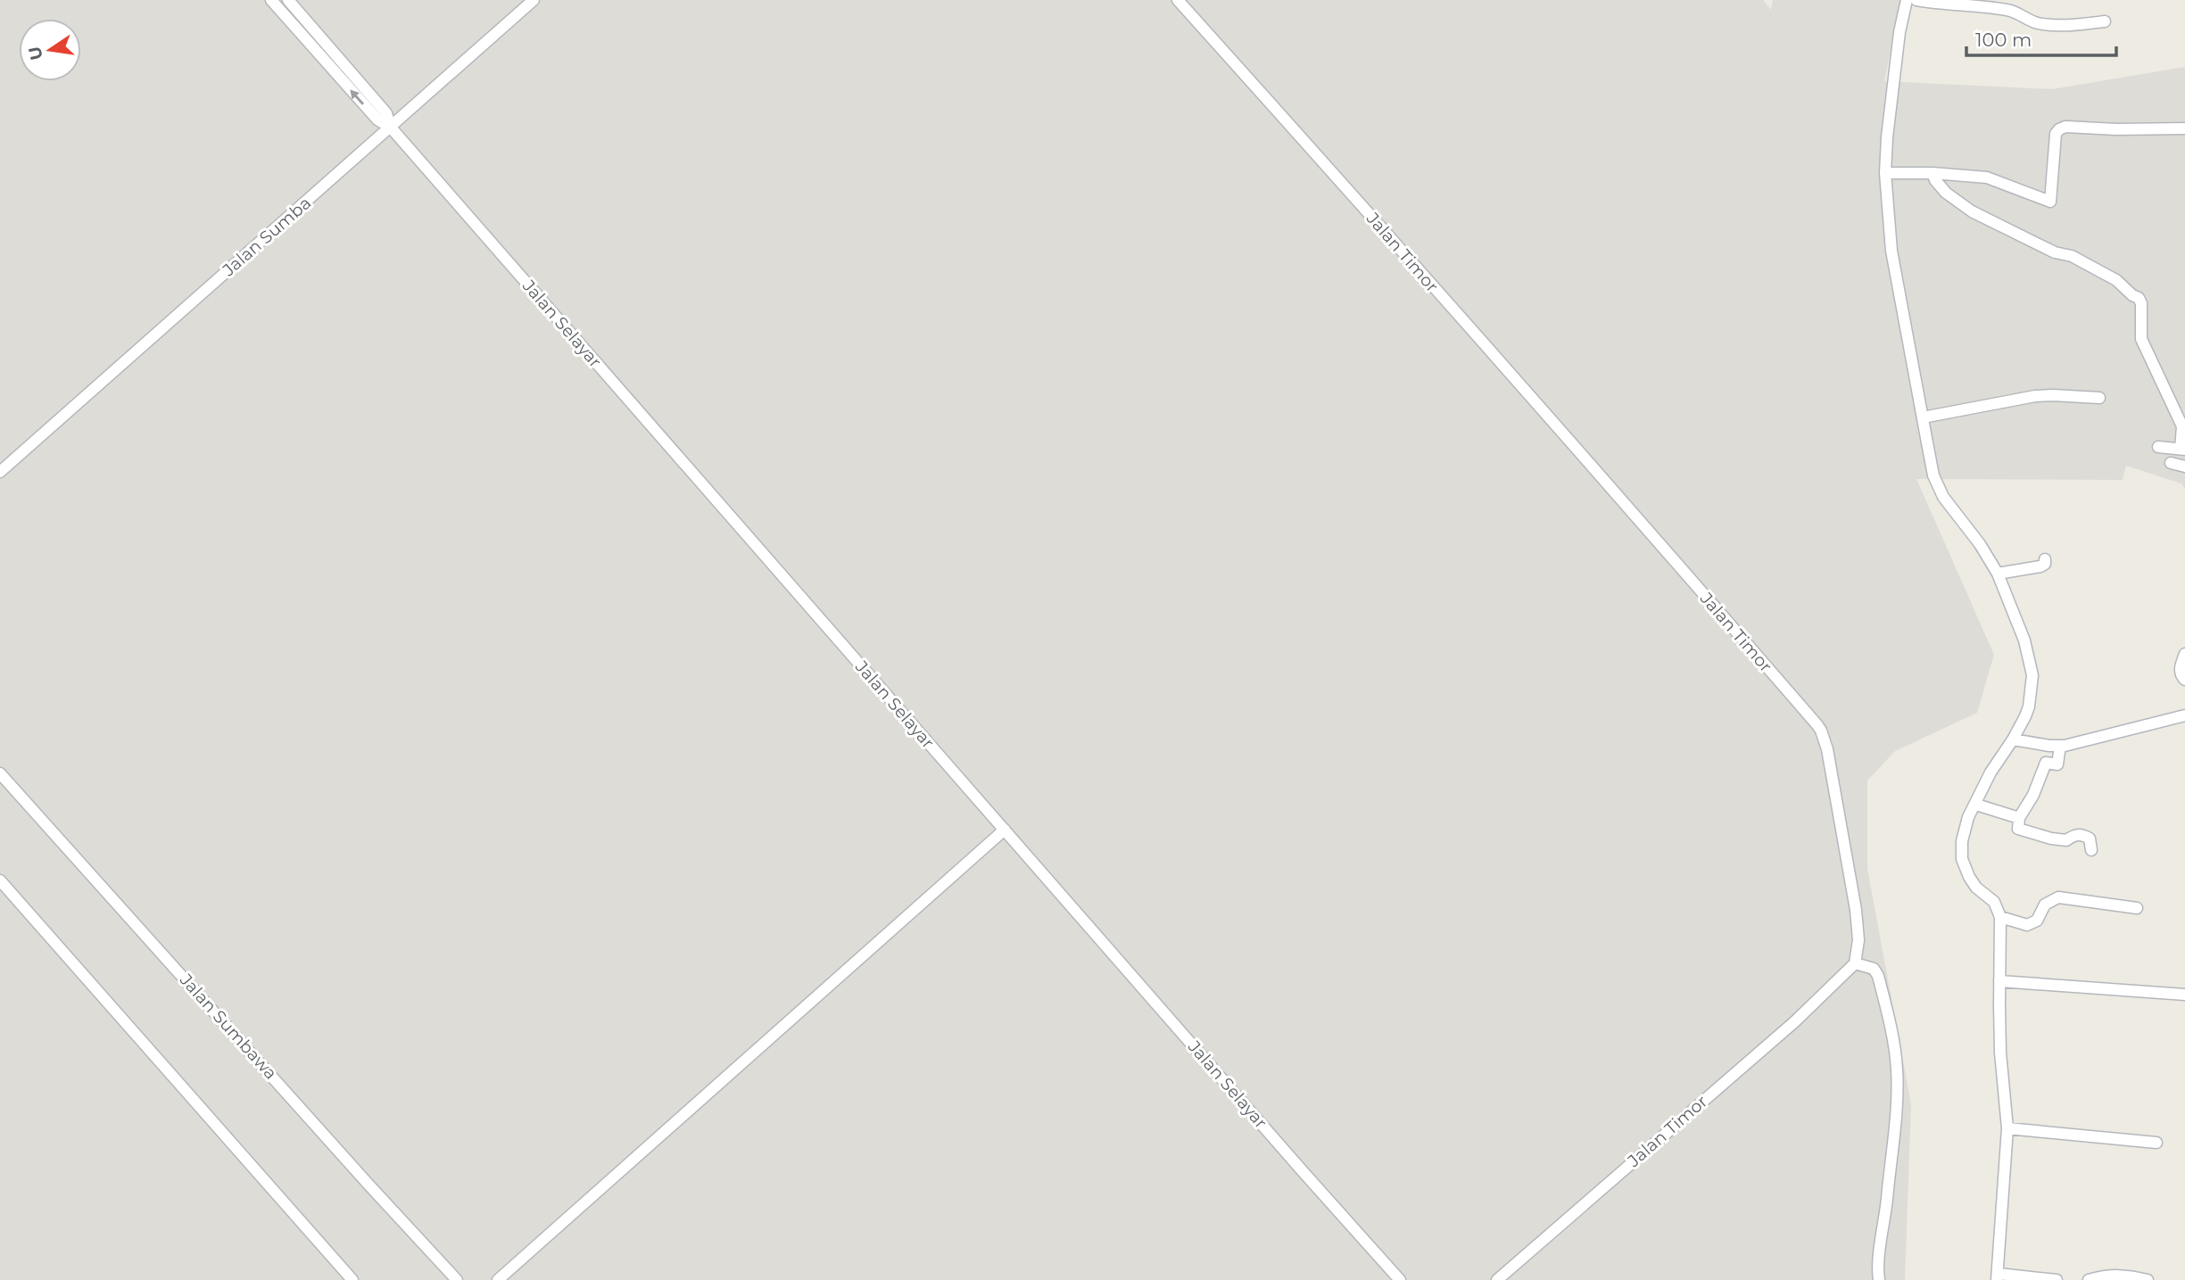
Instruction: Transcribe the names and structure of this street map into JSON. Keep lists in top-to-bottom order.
{
  "streets": {
    "street": [
      "Jalan Sumba",
      "Jalan Timor",
      "Jalan Selayar",
      "Jalan Sumbawa"
    ]
  },
  "crossings": [
    ["Jalan Sumba", "Jalan Selayar"]
  ],
  "scale_bar": "100 m",
  "north": "left"
}
